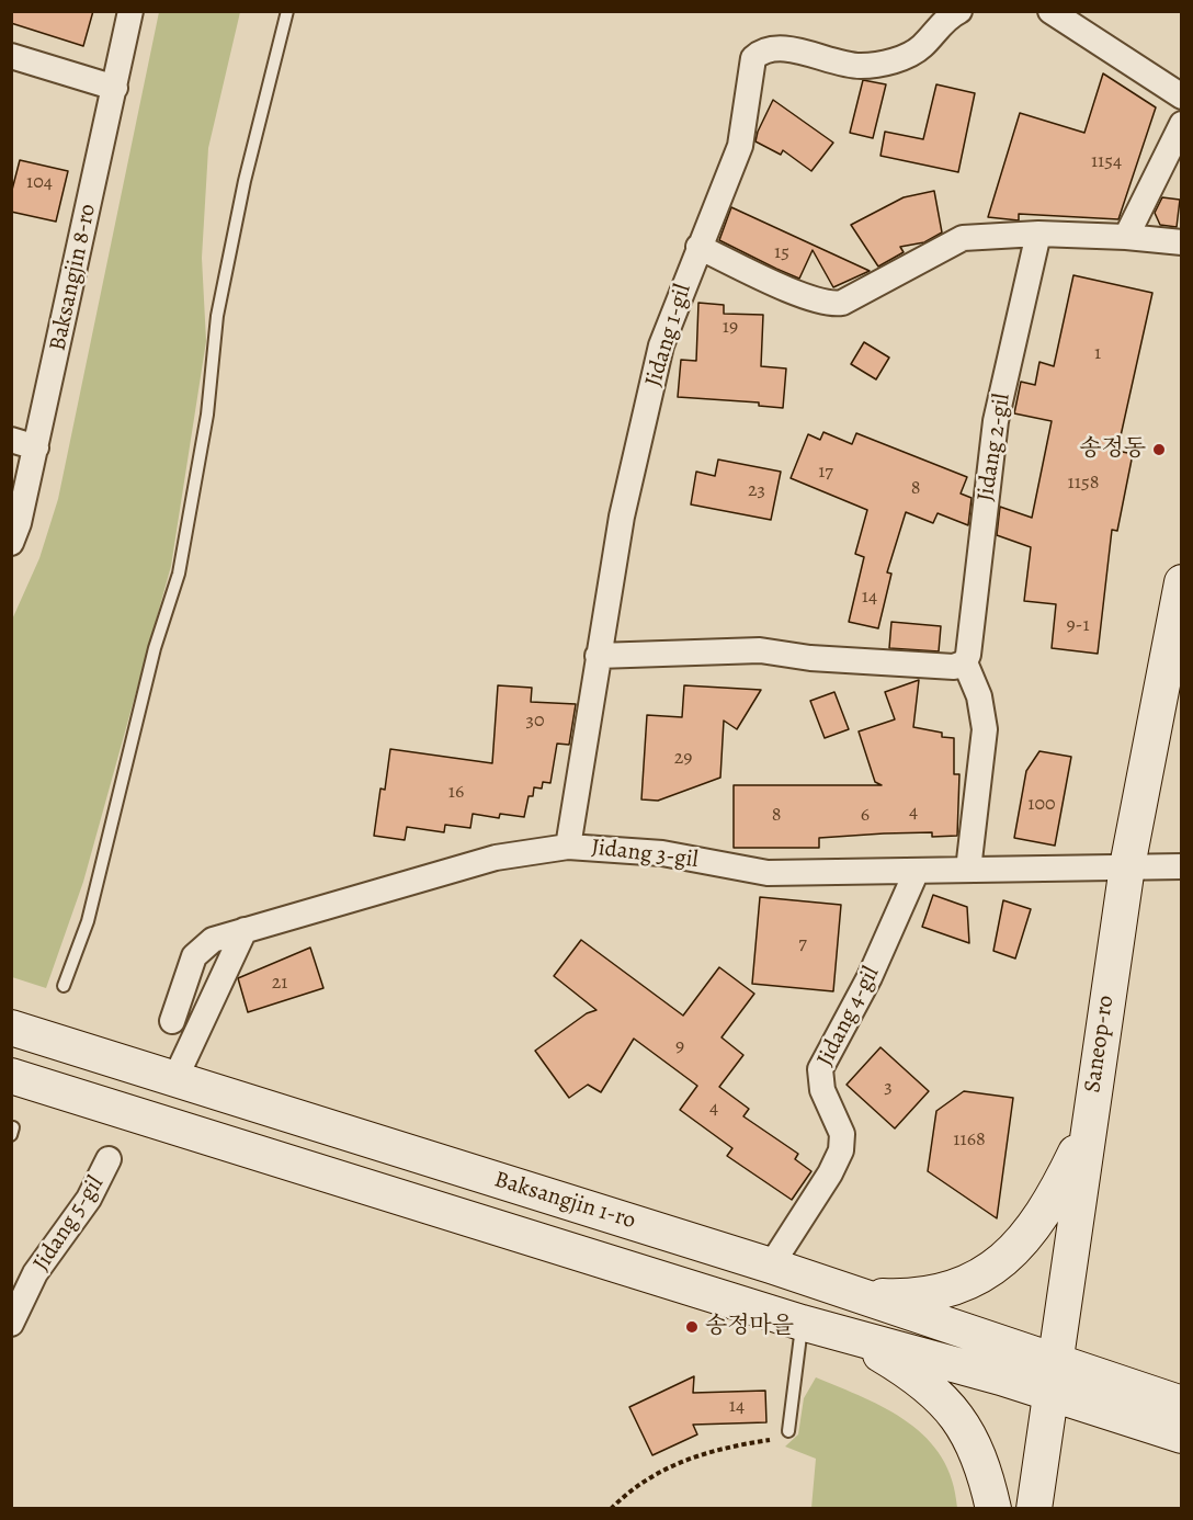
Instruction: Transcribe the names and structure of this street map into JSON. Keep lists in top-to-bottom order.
{
  "streets": {
    "street": [
      "Baksangjin 8-ro",
      "Jidang 1-gil",
      "Jidang 2-gil",
      "Jidang 3-gil",
      "Jidang 4-gil",
      "Saneop-ro",
      "Baksangjin 1-ro",
      "Jidang 5-gil"
    ]
  },
  "crossings": [
    ["Jidang 1-gil", "Jidang 3-gil"],
    ["Jidang 3-gil", "Jidang 4-gil"],
    ["Jidang 3-gil", "Saneop-ro"],
    ["Jidang 4-gil", "Baksangjin 1-ro"],
    ["Saneop-ro", "Baksangjin 1-ro"]
  ],
  "places": ["송정동", "송정마을"],
  "house_numbers": [
    "1154",
    "104",
    "15",
    "19",
    "1",
    "17",
    "1158",
    "8",
    "23",
    "14",
    "9-1",
    "30",
    "29",
    "16",
    "100",
    "4",
    "8",
    "6",
    "7",
    "21",
    "9",
    "3",
    "4",
    "1168",
    "14"
  ]
}
